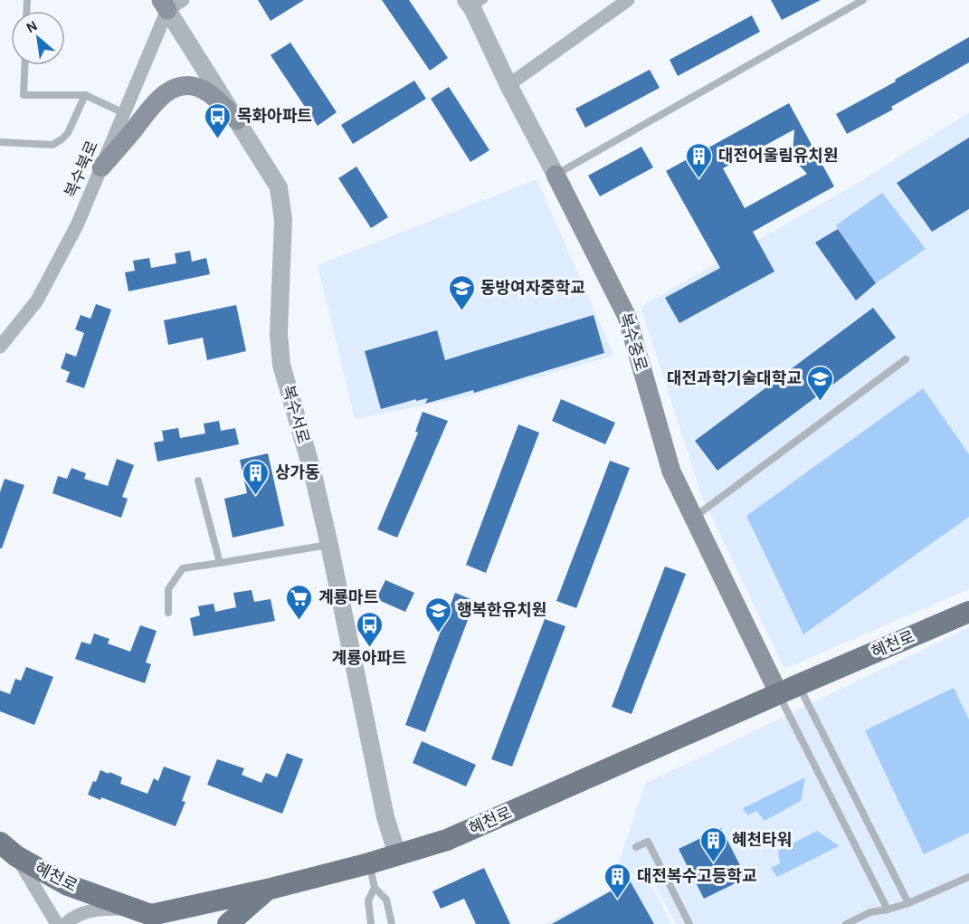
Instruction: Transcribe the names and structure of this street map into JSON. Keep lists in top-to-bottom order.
{
  "streets": {
    "main road": ["복수중로", "혜천로"],
    "street": ["복수북로", "복수서로"]
  },
  "crossings": [
    ["복수북로", "복수서로"],
    ["복수중로", "혜천로"],
    ["복수서로", "혜천로"]
  ],
  "places": {
    "bus stop": ["목화아파트", "계룡아파트"],
    "building": [
      "대전어울림유치원",
      "상가동",
      "혜천타워",
      "대전복수고등학교"
    ],
    "school or university": ["동방여자중학교", "대전과학기술대학교", "행복한유치원"],
    "supermarket": ["계룡마트"]
  },
  "north": "top left"
}
